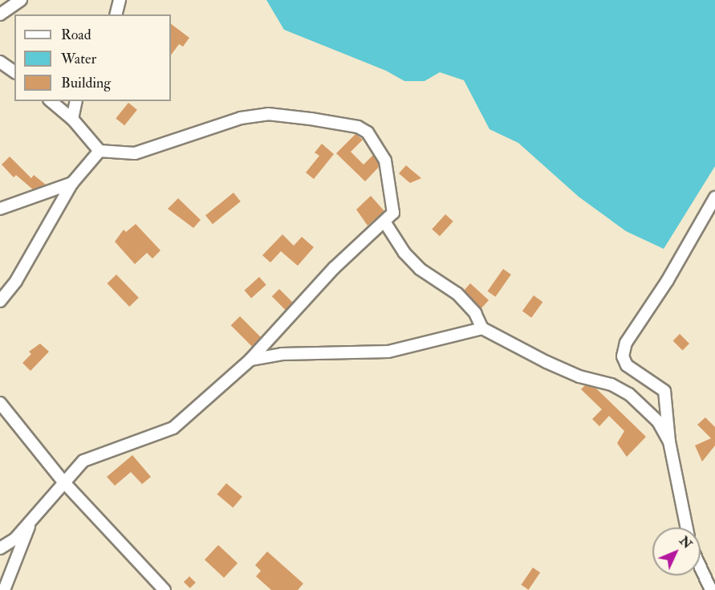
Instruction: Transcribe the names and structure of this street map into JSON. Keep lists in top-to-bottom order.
{
  "legend": ["Road", "Water", "Building"],
  "north": "top right"
}
